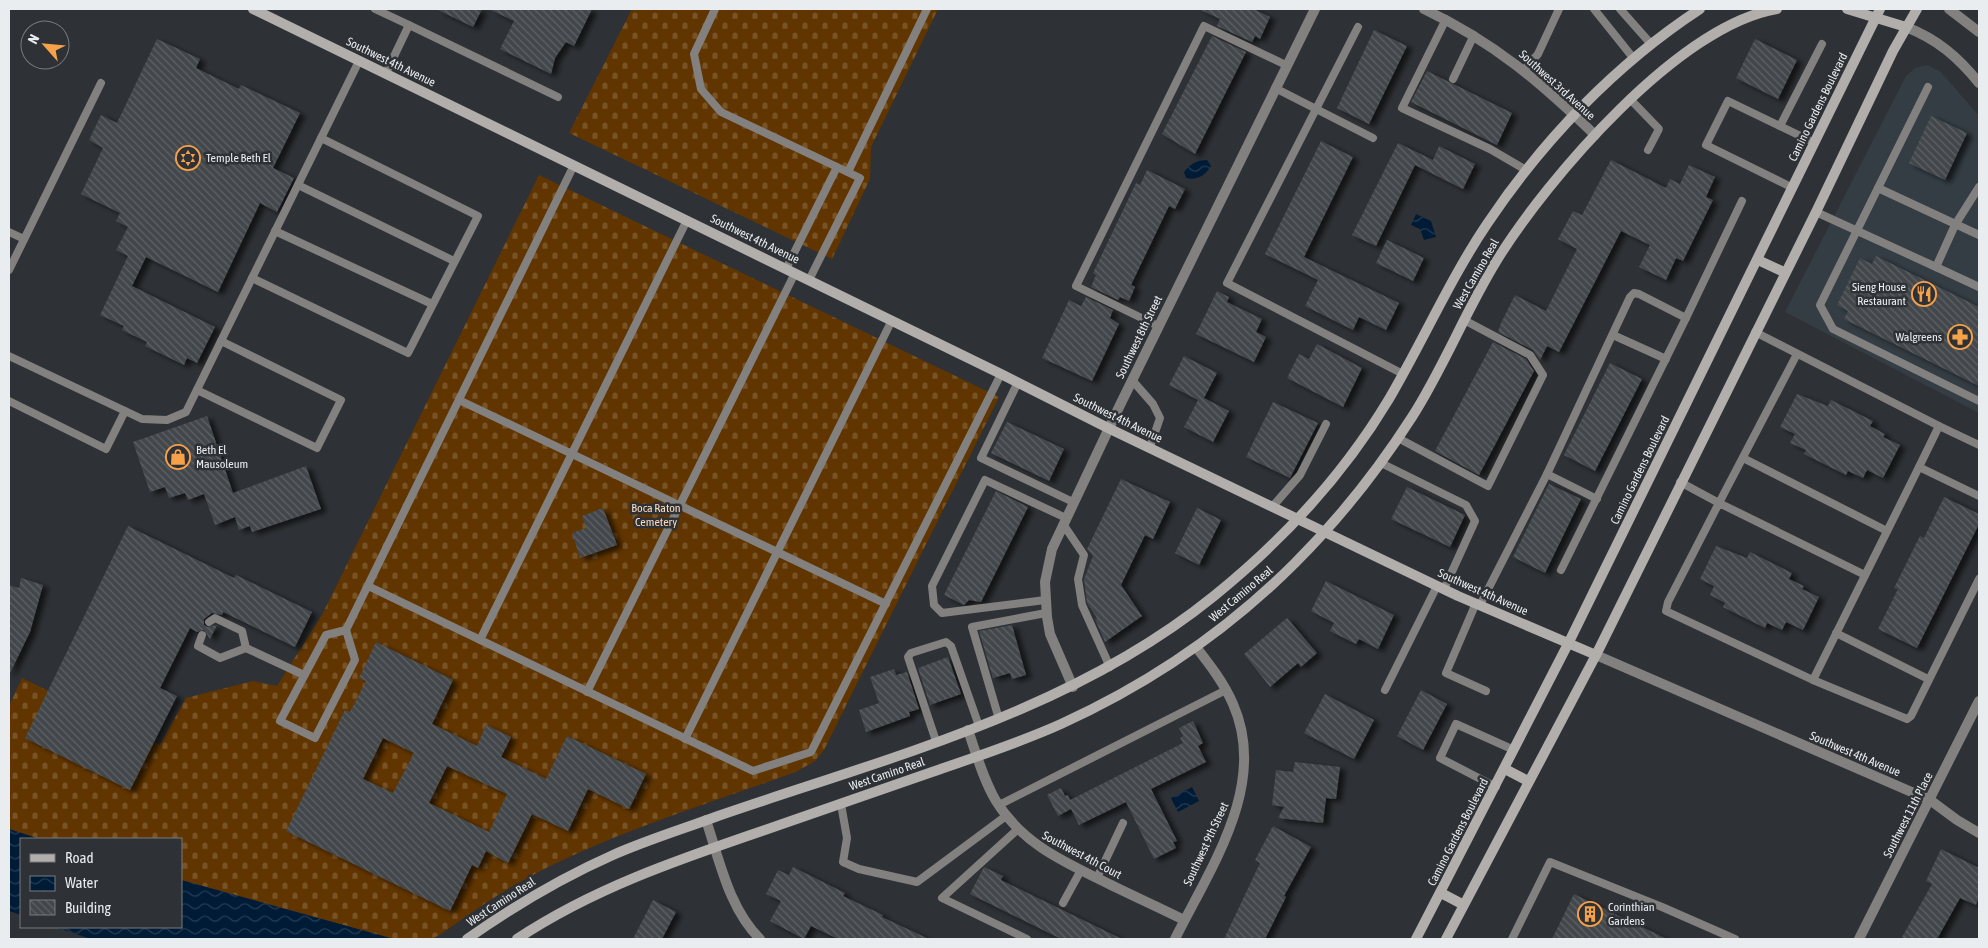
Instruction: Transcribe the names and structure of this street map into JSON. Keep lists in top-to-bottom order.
{
  "streets": {
    "street": [
      "Southwest 4th Avenue",
      "Southwest 3rd Avenue",
      "Camino Gardens Boulevard",
      "West Camino Real",
      "Southwest 8th Street",
      "Southwest 11th Place",
      "Southwest 9th Street",
      "Southwest 4th Court"
    ]
  },
  "crossings": [
    ["Southwest 4th Avenue", "Camino Gardens Boulevard"],
    ["Southwest 4th Avenue", "West Camino Real"],
    ["Southwest 4th Avenue", "Southwest 8th Street"],
    ["Southwest 4th Avenue", "Southwest 11th Place"],
    ["Southwest 3rd Avenue", "West Camino Real"],
    ["West Camino Real", "Southwest 8th Street"],
    ["West Camino Real", "Southwest 9th Street"],
    ["West Camino Real", "Southwest 4th Court"],
    ["Southwest 9th Street", "Southwest 4th Court"]
  ],
  "parks": ["Boca Raton Cemetery"],
  "places": {
    "synagogue": ["Temple Beth El"],
    "restaurant": ["Sieng House Restaurant"],
    "pharmacy": ["Walgreens"],
    "shop": ["Beth El Mausoleum"],
    "building": ["Corinthian Gardens"]
  },
  "legend": ["Road", "Water", "Building"],
  "north": "top left"
}
